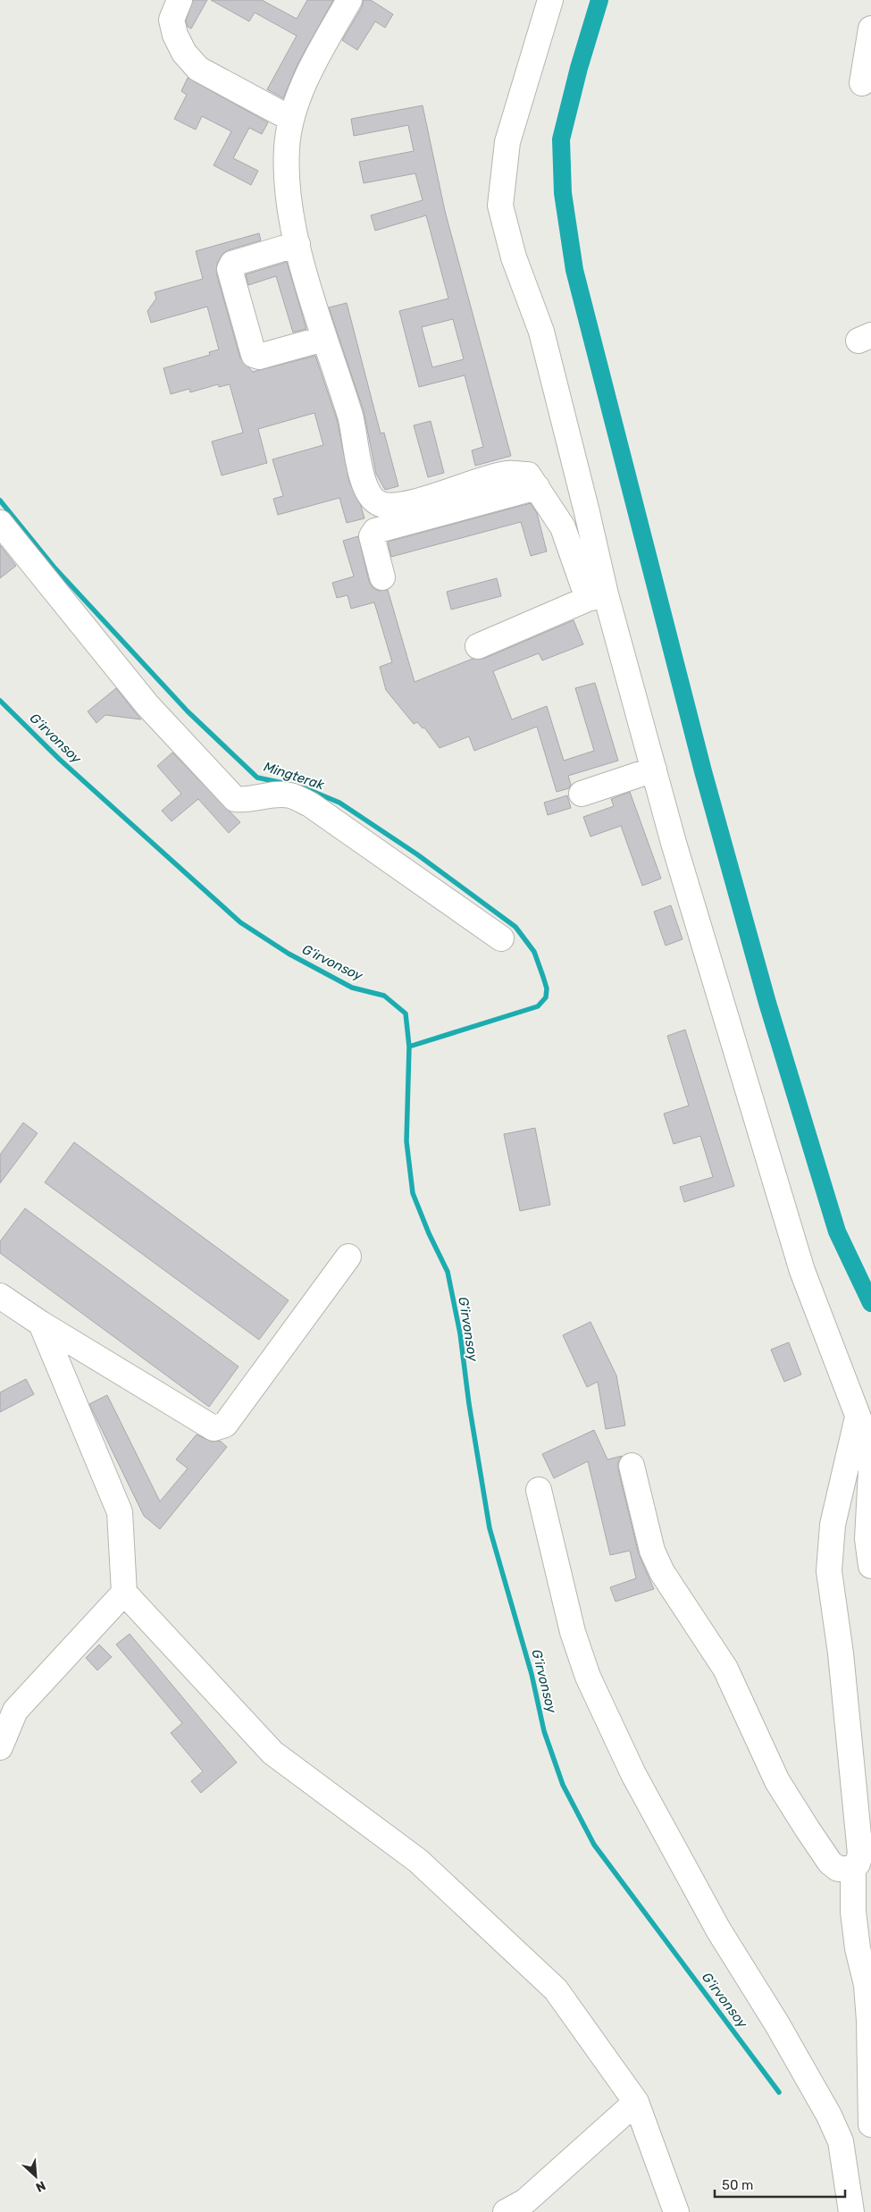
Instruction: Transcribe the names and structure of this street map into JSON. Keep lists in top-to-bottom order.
{
  "water": ["G‘irvonsoy", "Mingterak"],
  "scale_bar": "50 m",
  "north": "bottom right"
}
